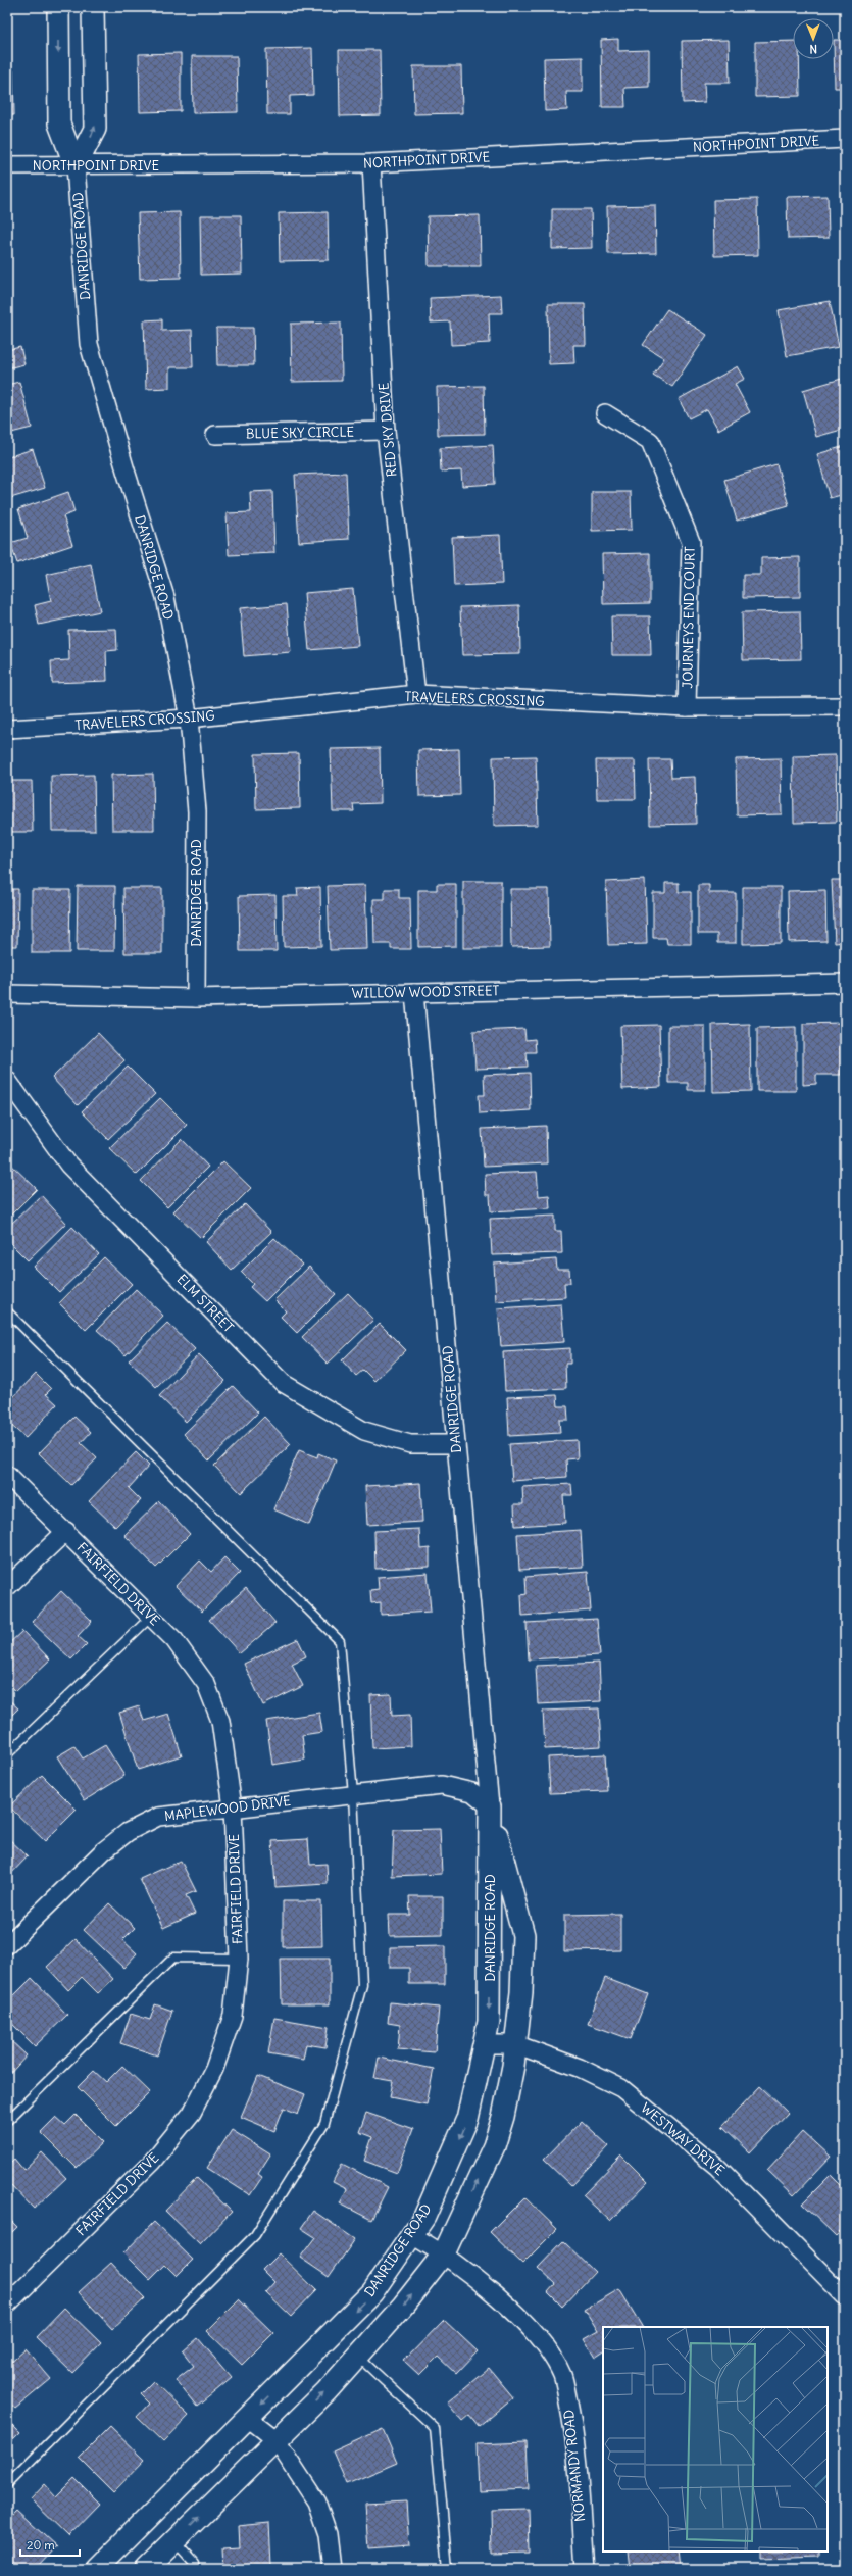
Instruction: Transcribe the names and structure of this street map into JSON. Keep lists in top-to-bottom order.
{
  "streets": {
    "street": [
      "NORTHPOINT DRIVE",
      "DANRIDGE ROAD",
      "RED SKY DRIVE",
      "BLUE SKY CIRCLE",
      "JOURNEYS END COURT",
      "TRAVELERS CROSSING",
      "WILLOW WOOD STREET",
      "ELM STREET",
      "FAIRFIELD DRIVE",
      "MAPLEWOOD DRIVE",
      "WESTWAY DRIVE",
      "NORMANDY ROAD"
    ]
  },
  "crossings": [
    ["NORTHPOINT DRIVE", "DANRIDGE ROAD"],
    ["NORTHPOINT DRIVE", "RED SKY DRIVE"],
    ["DANRIDGE ROAD", "TRAVELERS CROSSING"],
    ["DANRIDGE ROAD", "WILLOW WOOD STREET"],
    ["DANRIDGE ROAD", "ELM STREET"],
    ["DANRIDGE ROAD", "MAPLEWOOD DRIVE"],
    ["DANRIDGE ROAD", "WESTWAY DRIVE"],
    ["DANRIDGE ROAD", "NORMANDY ROAD"],
    ["RED SKY DRIVE", "BLUE SKY CIRCLE"],
    ["RED SKY DRIVE", "TRAVELERS CROSSING"],
    ["JOURNEYS END COURT", "TRAVELERS CROSSING"],
    ["FAIRFIELD DRIVE", "MAPLEWOOD DRIVE"]
  ],
  "scale_bar": "20 m",
  "north": "bottom"
}
